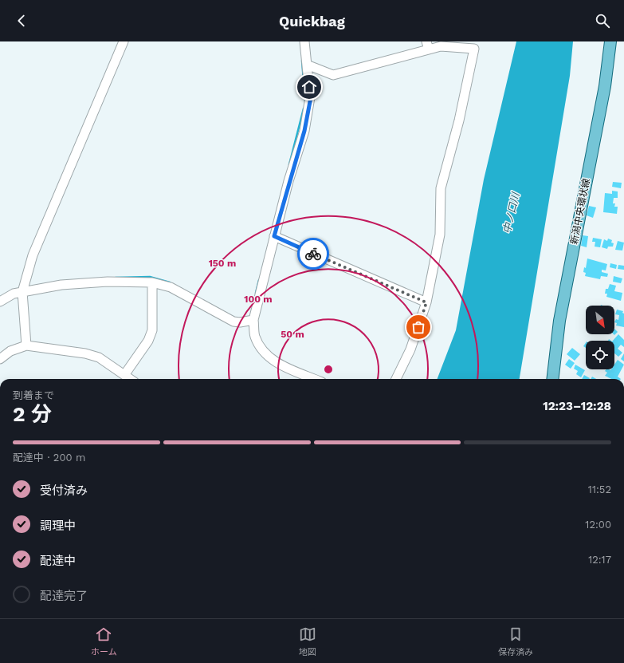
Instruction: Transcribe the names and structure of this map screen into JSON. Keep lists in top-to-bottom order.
{
  "streets": {
    "main road": ["新潟中央環状線"]
  },
  "water": ["中ノ口川"],
  "north": "bottom right",
  "page": {
    "header": "Quickbag",
    "heading": ["2 分", "到着まで", "12:23–12:28"],
    "bar": "配達中 · 200 m",
    "list": [
      ["受付済み", "11:52"],
      ["調理中", "12:00"],
      ["配達中", "12:17"],
      "配達完了"
    ],
    "tabs": ["ホーム", "地図", "保存済み"]
  },
  "rings": ["150 m", "100 m", "50 m"]
}
